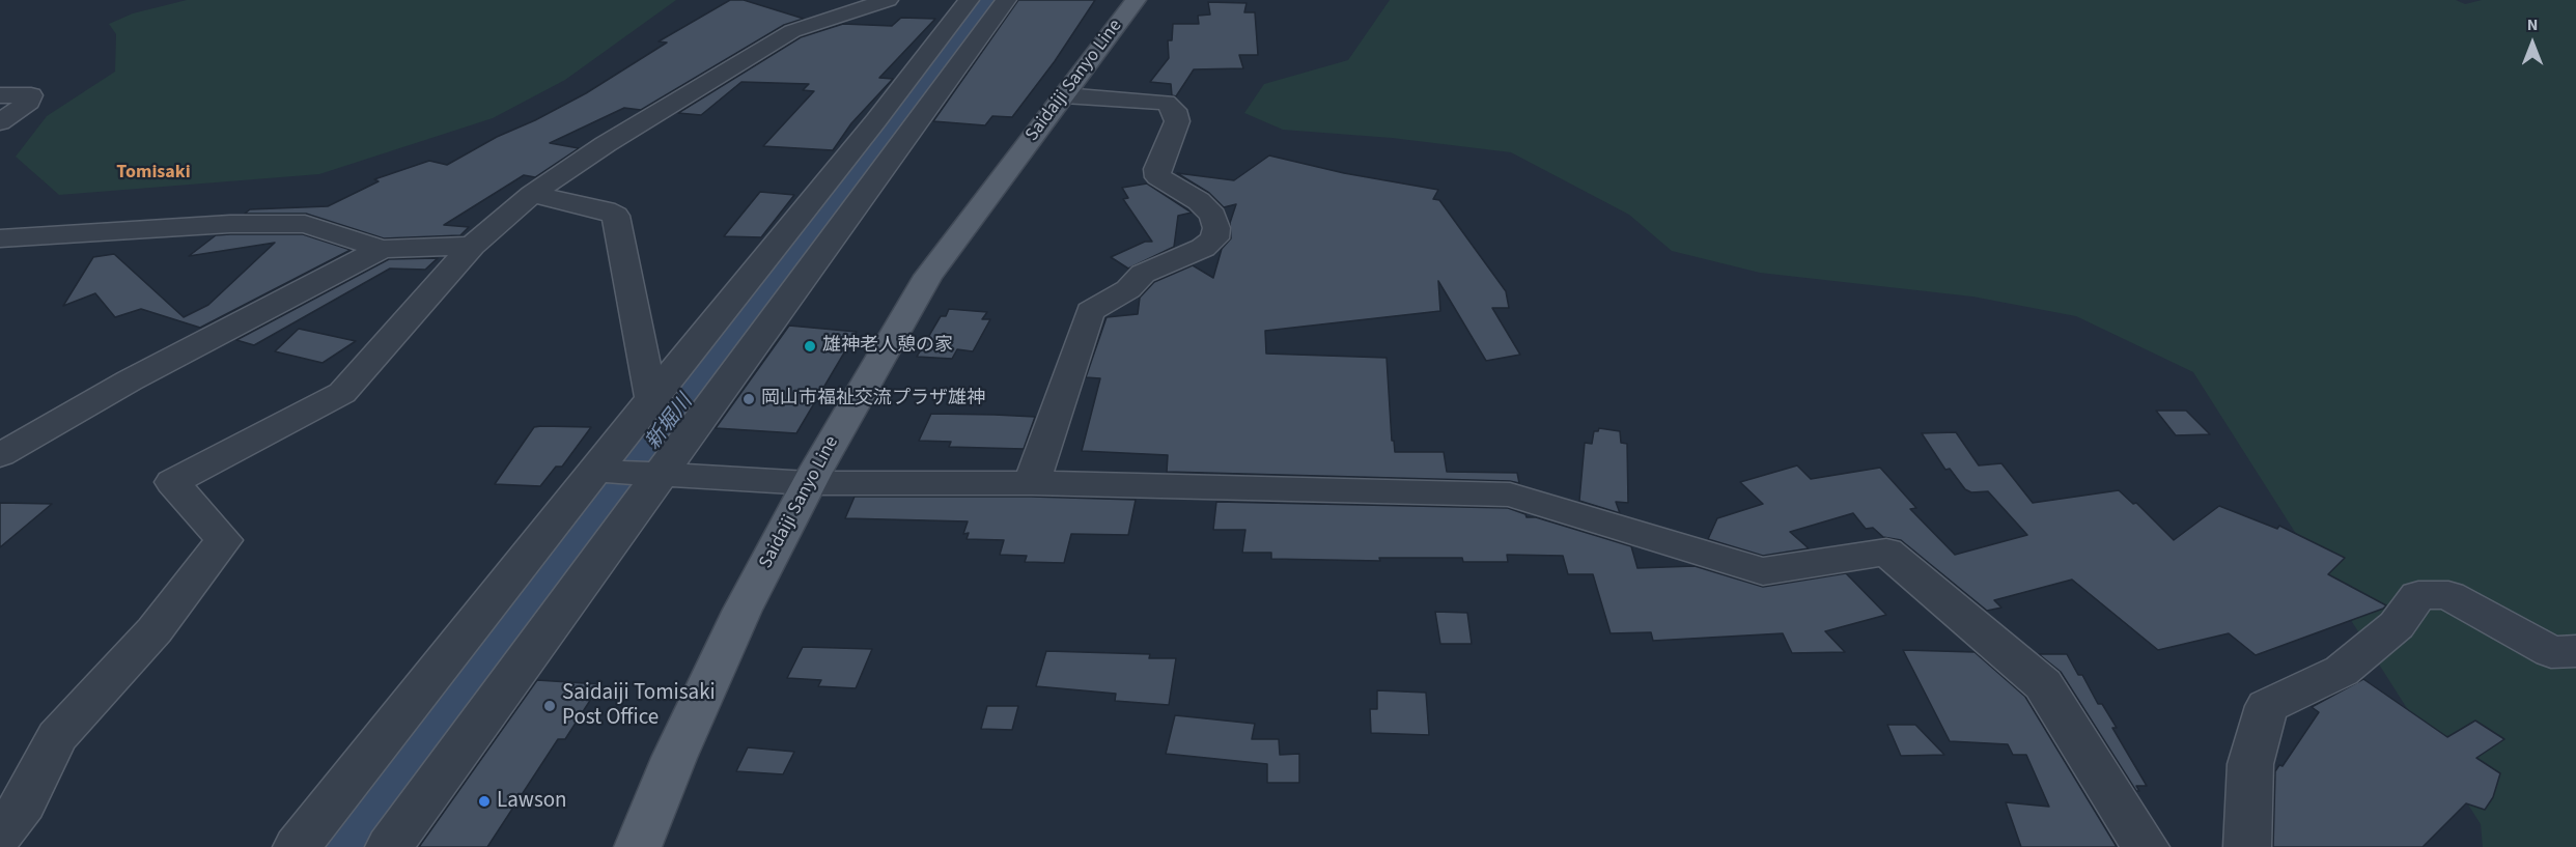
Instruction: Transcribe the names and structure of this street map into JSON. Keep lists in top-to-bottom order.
{
  "streets": {
    "main road": ["Saidaiji Sanyo Line"]
  },
  "districts": ["Tomisaki"],
  "water": ["新堀川"],
  "places": [
    "雄神老人憩の家",
    "岡山市福祉交流プラザ雄神",
    "Saidaiji Tomisaki Post Office",
    "Lawson"
  ],
  "north": "top"
}
